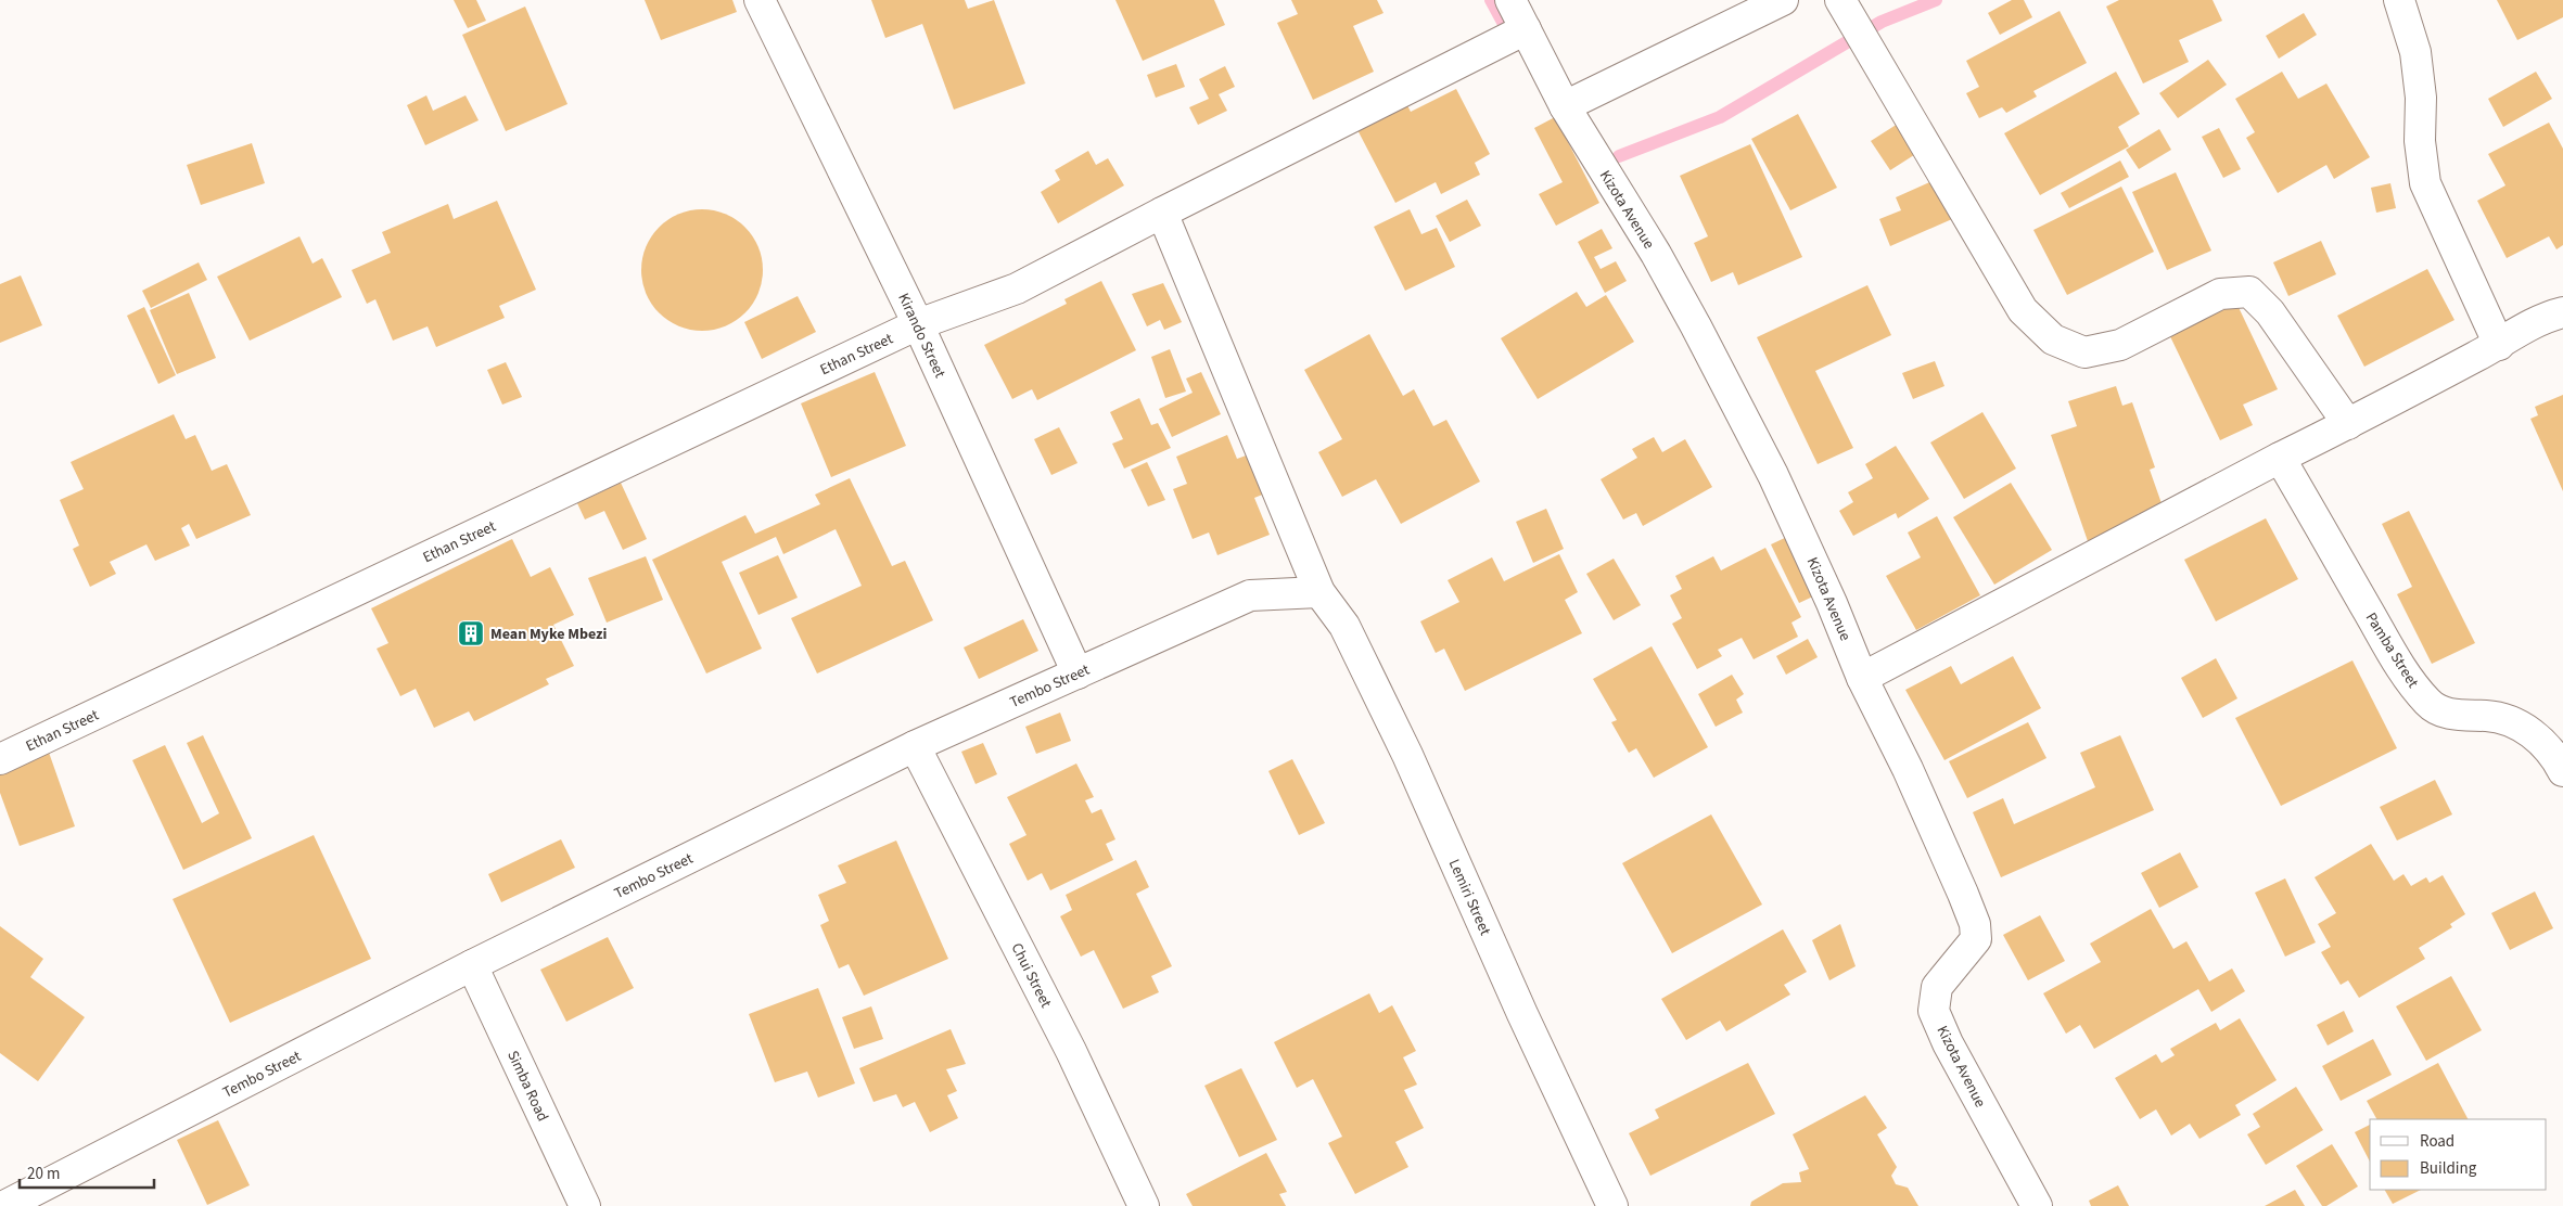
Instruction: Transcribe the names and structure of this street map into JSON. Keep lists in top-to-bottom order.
{
  "streets": {
    "street": [
      "Kizota Avenue",
      "Kirando Street",
      "Ethan Street",
      "Pamba Street",
      "Tembo Street",
      "Lemiri Street",
      "Chui Street",
      "Simba Road"
    ]
  },
  "crossings": [
    ["Kizota Avenue", "Ethan Street"],
    ["Kirando Street", "Ethan Street"],
    ["Kirando Street", "Tembo Street"],
    ["Ethan Street", "Lemiri Street"],
    ["Tembo Street", "Lemiri Street"],
    ["Tembo Street", "Chui Street"],
    ["Tembo Street", "Simba Road"]
  ],
  "places": {
    "building": ["Mean Myke Mbezi"]
  },
  "legend": ["Road", "Building"],
  "scale_bar": "20 m"
}
